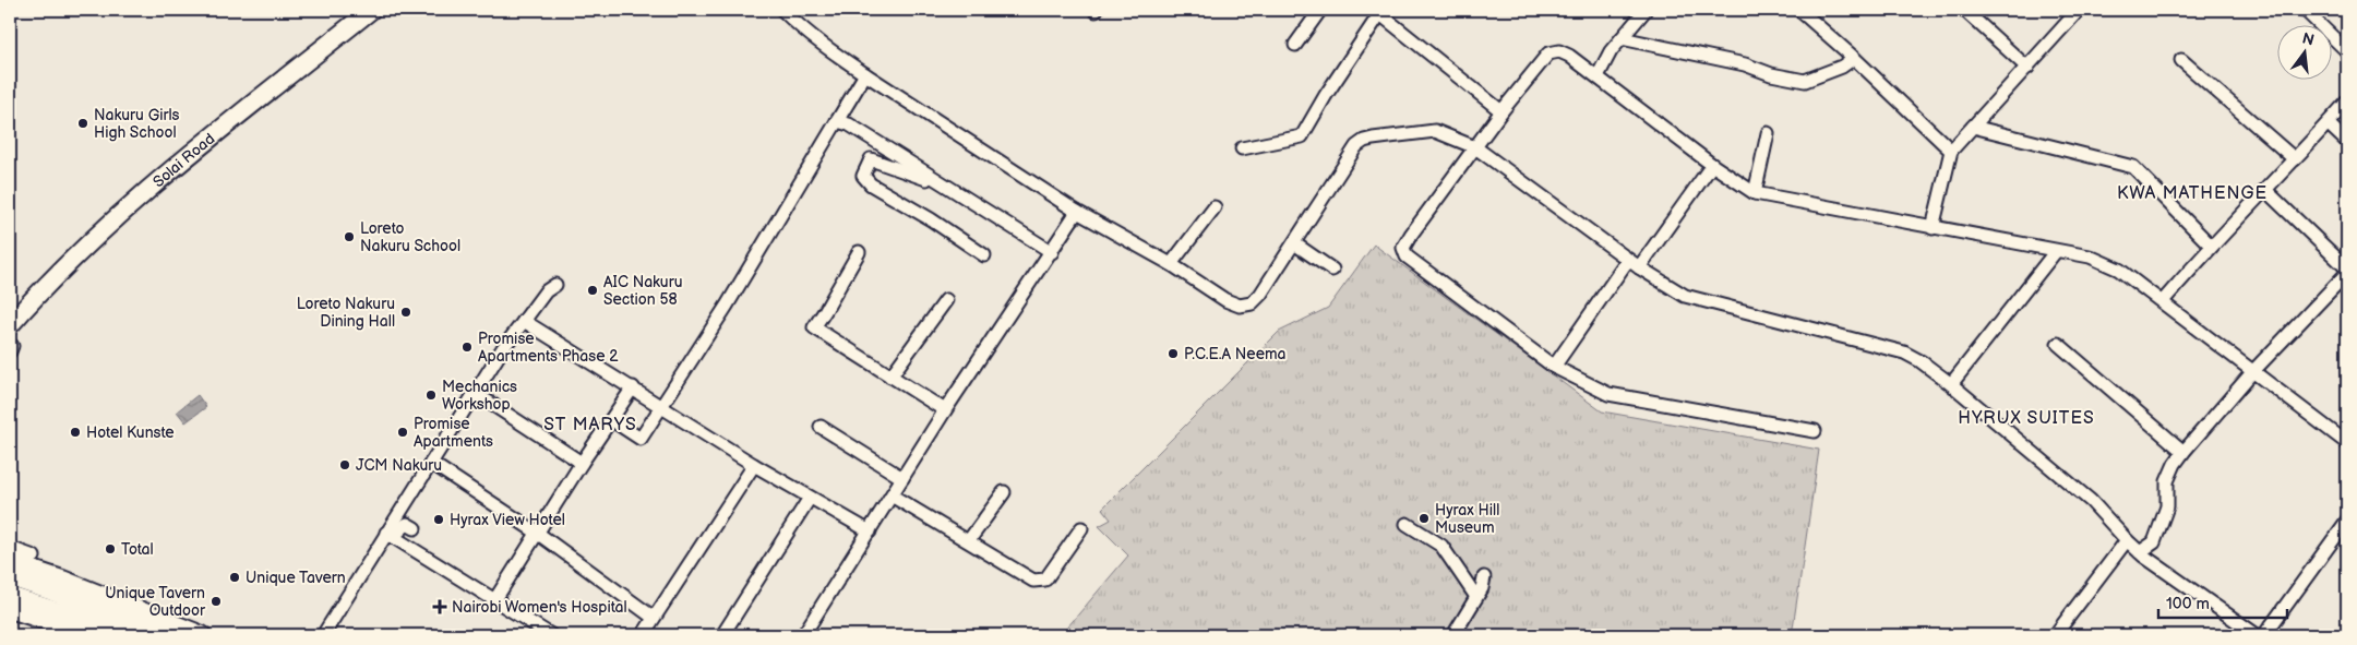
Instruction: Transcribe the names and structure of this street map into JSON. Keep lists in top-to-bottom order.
{
  "streets": {
    "highway": ["Solai Road"]
  },
  "districts": ["KWA MATHENGE", "HYRUX SUITES", "ST MARYS"],
  "places": {
    "other": [
      "Nakuru Girls High School",
      "Loreto Nakuru School",
      "AIC Nakuru Section 58",
      "Loreto Nakuru Dining Hall",
      "Promise Apartments Phase 2",
      "P.C.E.A Neema",
      "Mechanics Workshop",
      "Hotel Kunste",
      "Promise Apartments",
      "JCM Nakuru",
      "Hyrax Hill Museum",
      "Hyrax View Hotel",
      "Total",
      "Unique Tavern",
      "Unique Tavern Outdoor"
    ],
    "health": ["Nairobi Women's Hospital"]
  },
  "scale_bar": "100 m",
  "north": "top"
}
